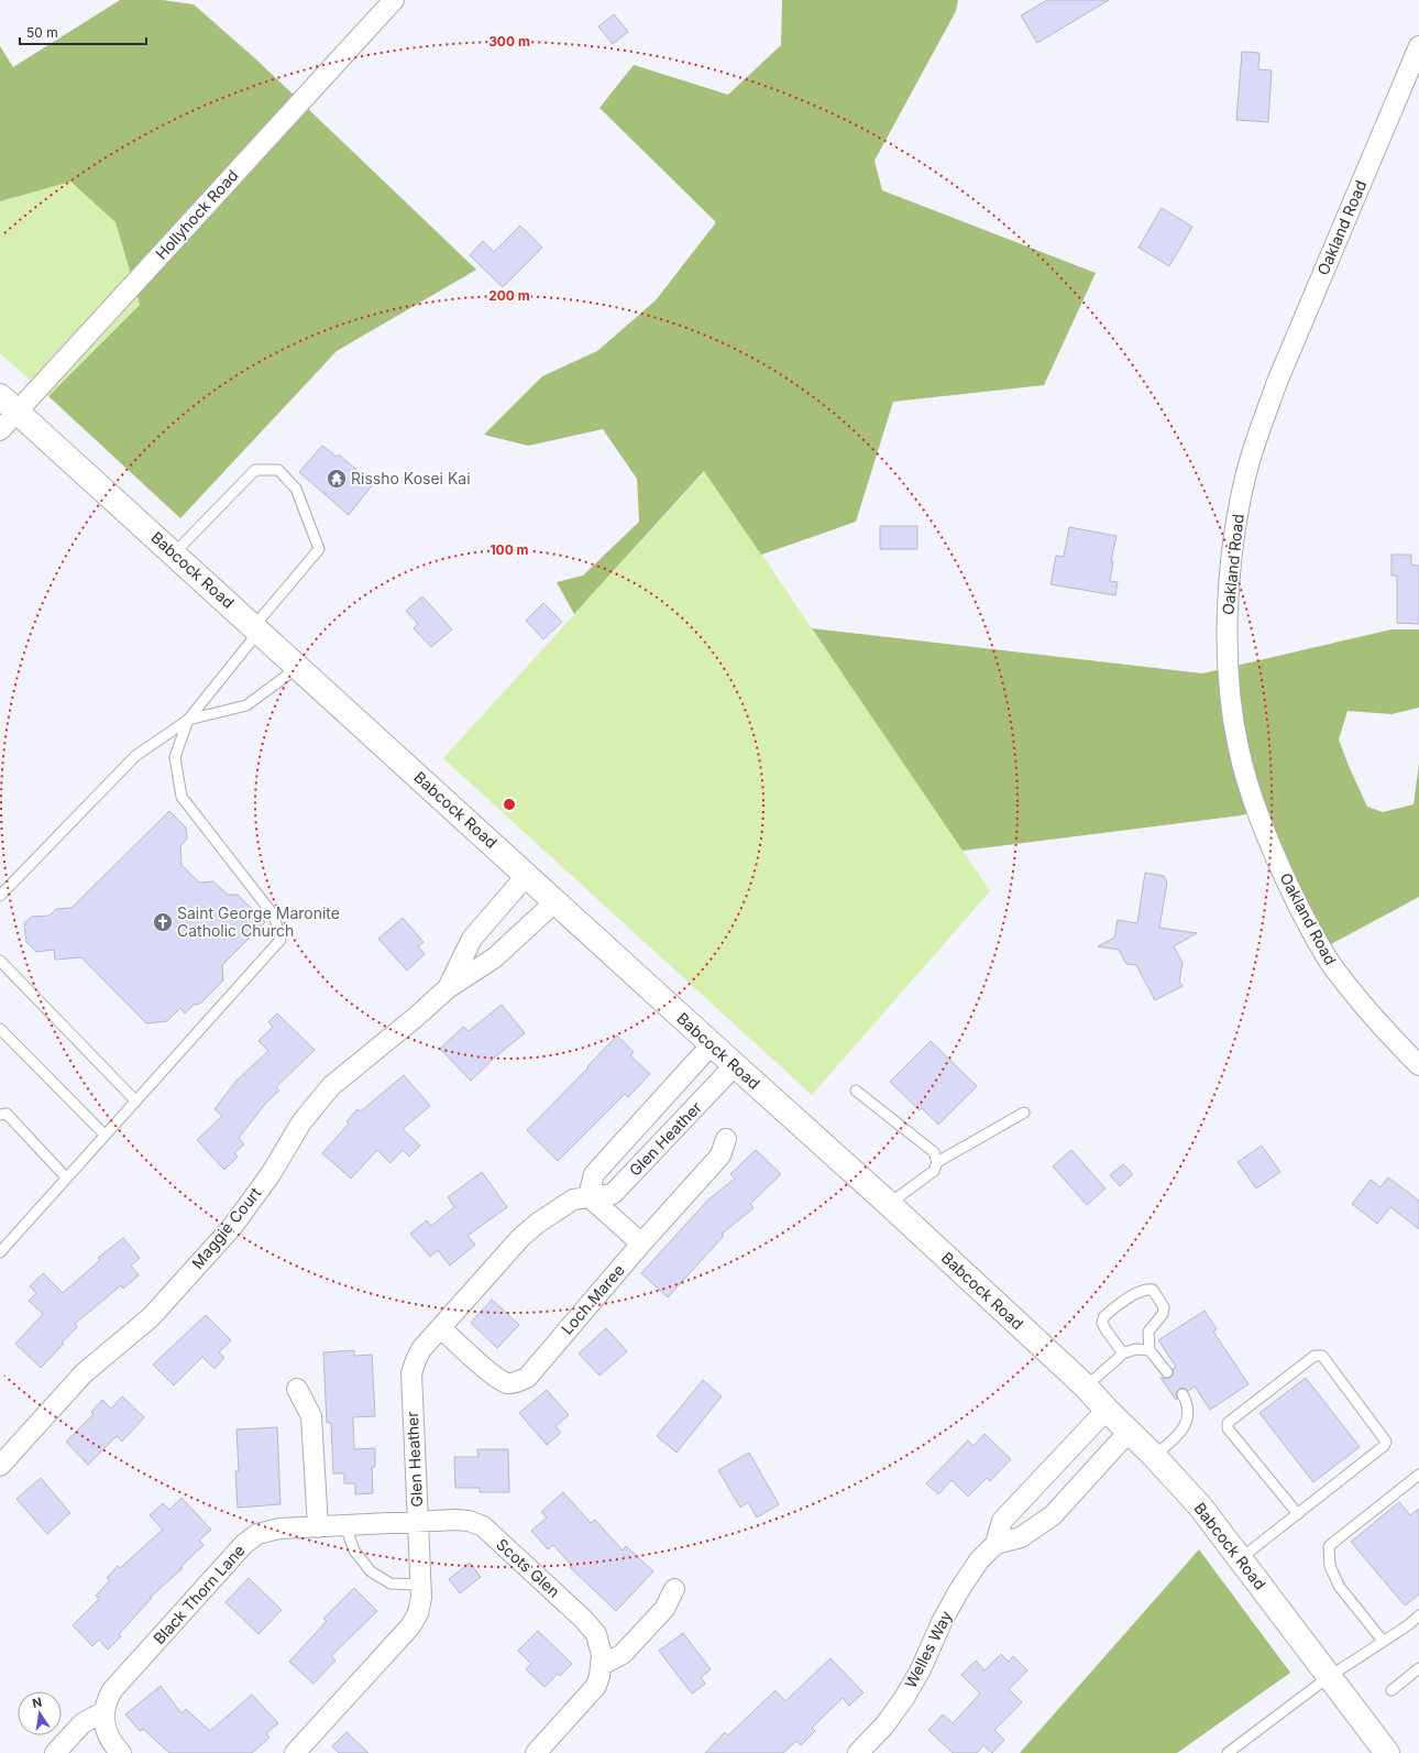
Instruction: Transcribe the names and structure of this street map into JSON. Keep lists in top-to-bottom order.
{
  "streets": {
    "main road": ["Babcock Road"],
    "street": [
      "Hollyhock Road",
      "Oakland Road",
      "Glen Heather",
      "Maggie Court",
      "Loch Maree",
      "Scots Glen",
      "Black Thorn Lane",
      "Welles Way"
    ]
  },
  "crossings": [
    ["Hollyhock Road", "Babcock Road"],
    ["Babcock Road", "Glen Heather"],
    ["Babcock Road", "Maggie Court"],
    ["Babcock Road", "Welles Way"],
    ["Glen Heather", "Loch Maree"],
    ["Glen Heather", "Scots Glen"],
    ["Glen Heather", "Black Thorn Lane"],
    ["Scots Glen", "Black Thorn Lane"]
  ],
  "places": {
    "temple": ["Rissho Kosei Kai"],
    "church": ["Saint George Maronite Catholic Church"]
  },
  "scale_bar": "50 m",
  "north": "top",
  "rings": ["300 m", "200 m", "100 m"]
}
